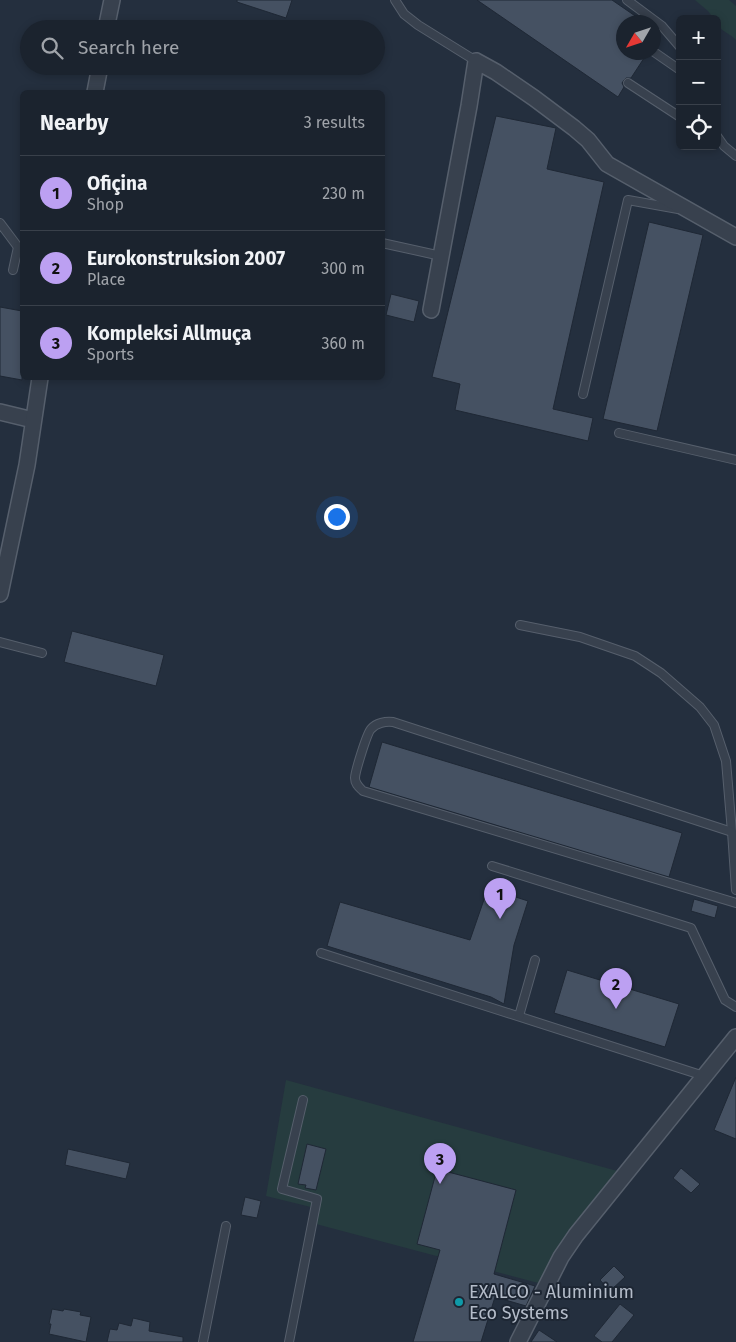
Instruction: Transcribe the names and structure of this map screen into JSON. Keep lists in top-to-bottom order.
{
  "places": ["EXALCO - Aluminium Eco Systems"],
  "north": "bottom left",
  "page": {
    "map_buttons": ["+", "−"],
    "search": "Search here",
    "heading": ["Nearby", "3 results"],
    "list": [
      {
        "mark": "1",
        "name": "Ofiçina",
        "note": "Shop",
        "value": "230 m"
      },
      {
        "mark": "2",
        "name": "Eurokonstruksion 2007",
        "note": "Place",
        "value": "300 m"
      },
      {
        "mark": "3",
        "name": "Kompleksi Allmuça",
        "note": "Sports",
        "value": "360 m"
      }
    ],
    "pins": ["1", "2", "3"]
  }
}
